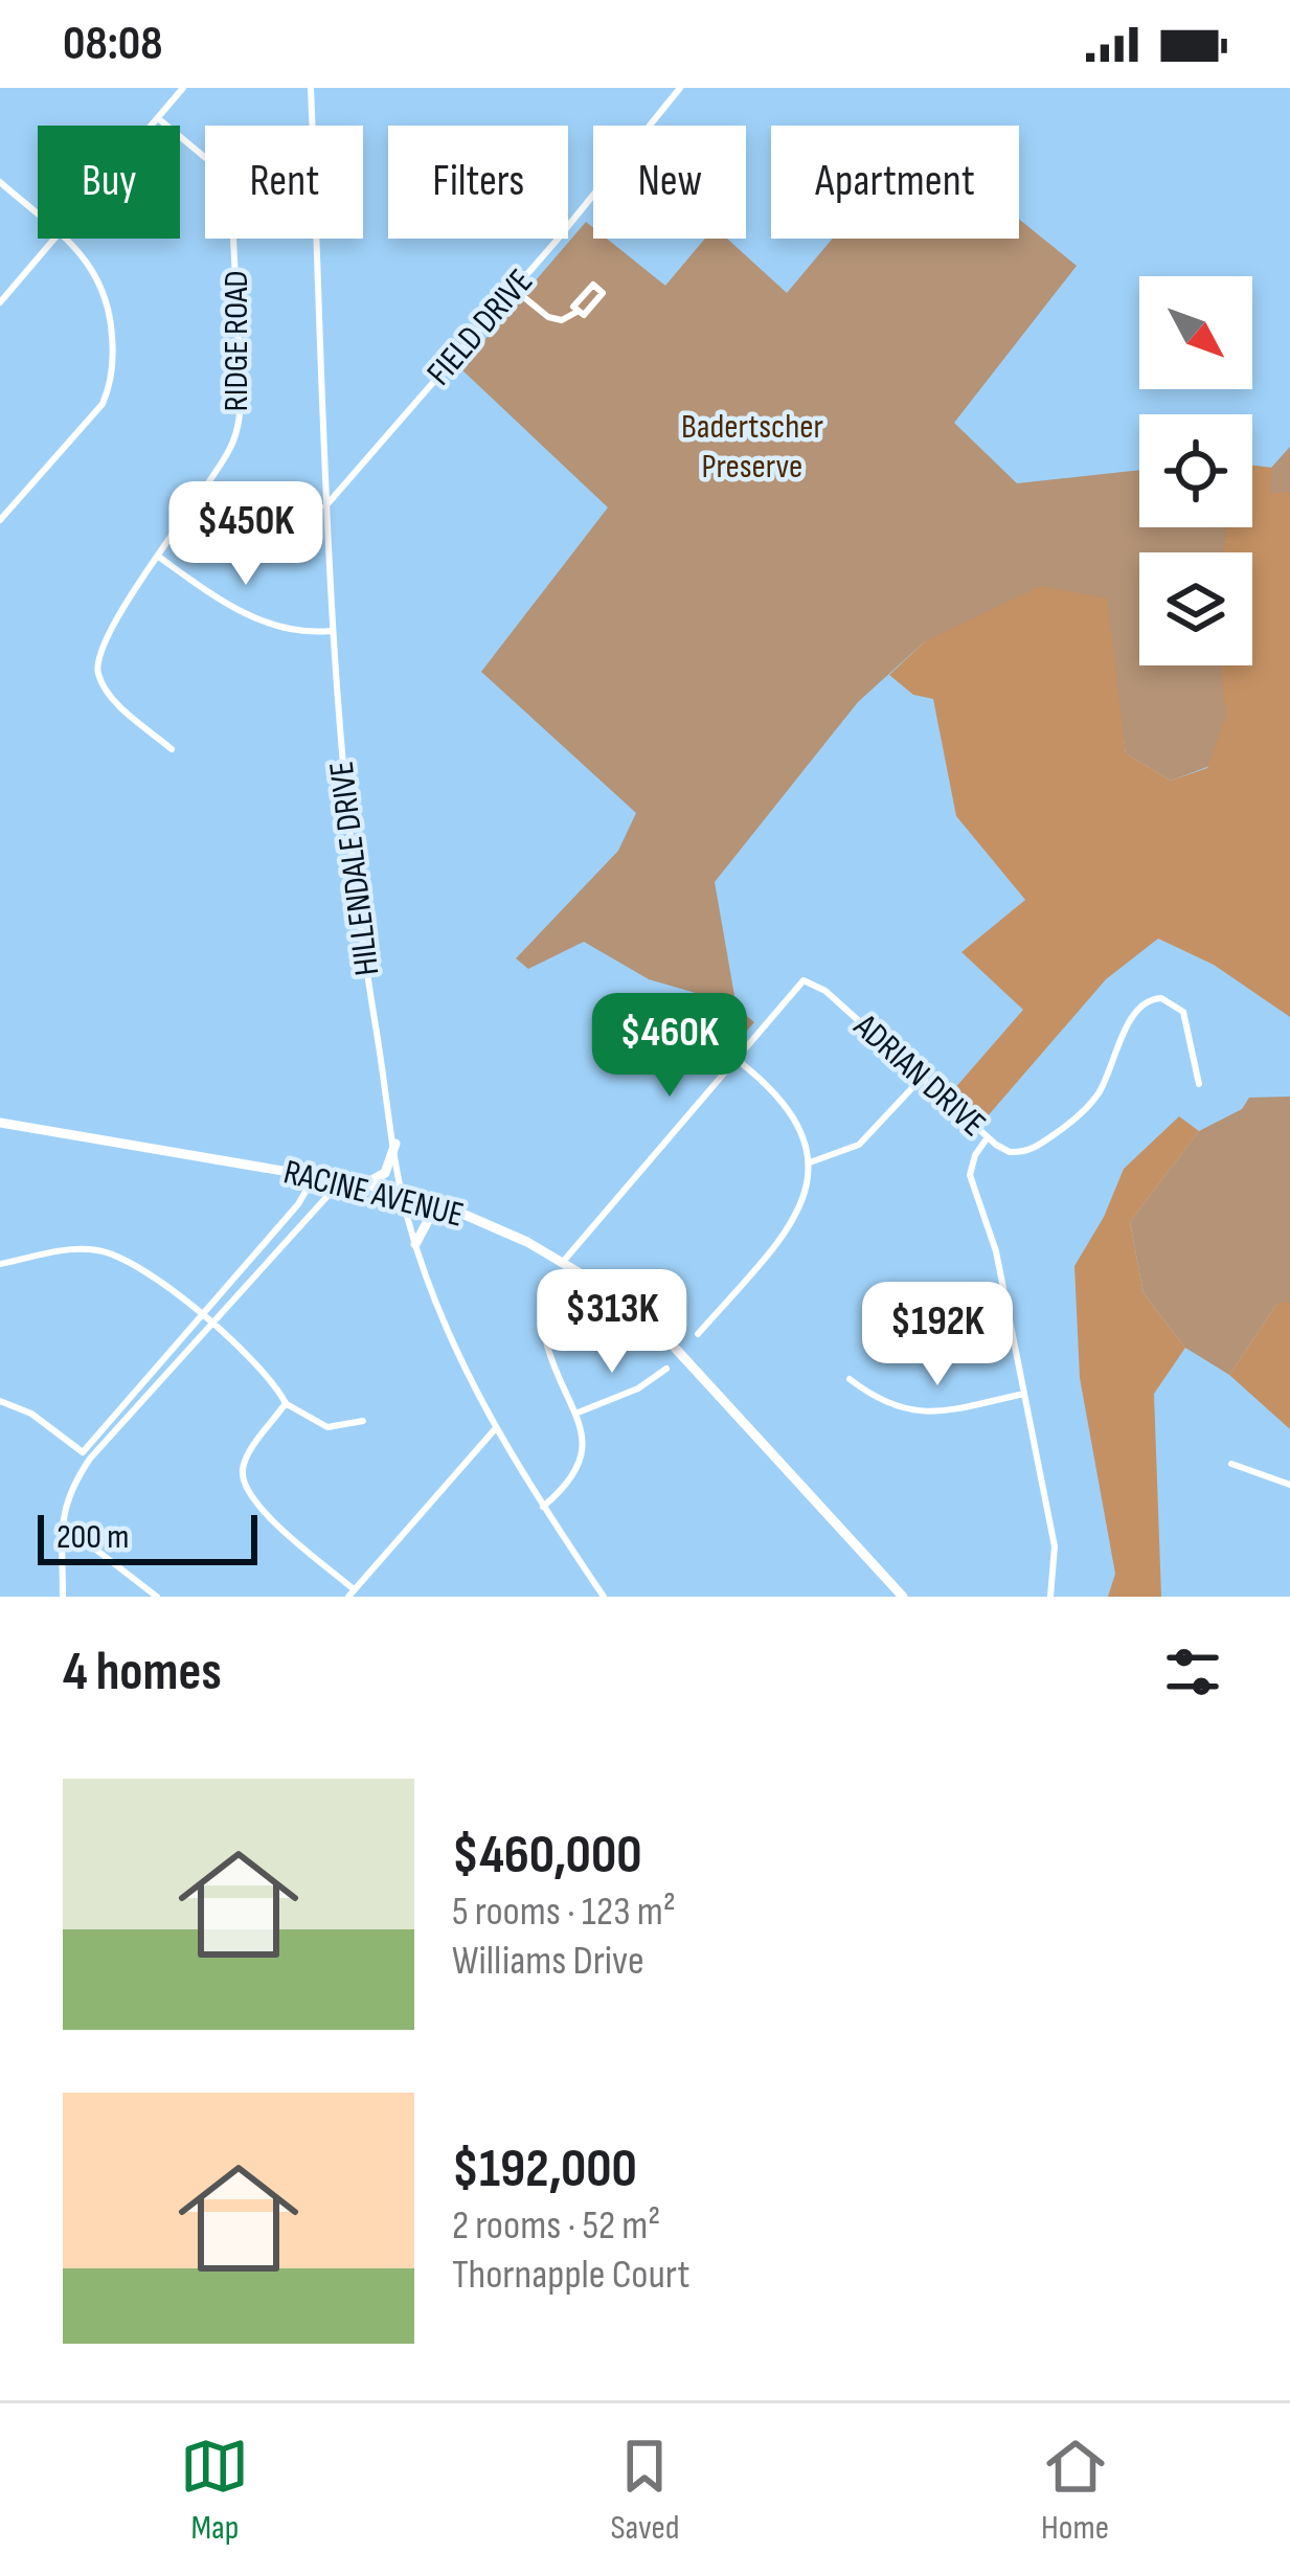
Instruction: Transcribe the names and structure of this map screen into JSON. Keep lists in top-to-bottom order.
{
  "streets": {
    "main road": ["RACINE AVENUE"],
    "street": [
      "FIELD DRIVE",
      "RIDGE ROAD",
      "HILLENDALE DRIVE",
      "ADRIAN DRIVE"
    ]
  },
  "crossings": [
    ["FIELD DRIVE", "HILLENDALE DRIVE"],
    ["HILLENDALE DRIVE", "RACINE AVENUE"]
  ],
  "parks": ["Badertscher Preserve"],
  "scale_bar": "200 m",
  "north": "bottom right",
  "page": {
    "status": "08:08",
    "chip": [
      "Buy",
      "Rent",
      "Filters",
      "New",
      "Apartment"
    ],
    "price": [
      "$450K",
      "$460K",
      "$313K",
      "$192K"
    ],
    "scale": "200 m",
    "heading": "4 homes",
    "list": [
      {
        "name": "$460,000",
        "note": "5 rooms · 123 m² · Williams Drive"
      },
      {
        "name": "$192,000",
        "note": "2 rooms · 52 m² · Thornapple Court"
      }
    ],
    "tabs": ["Map", "Saved", "Home"]
  }
}
